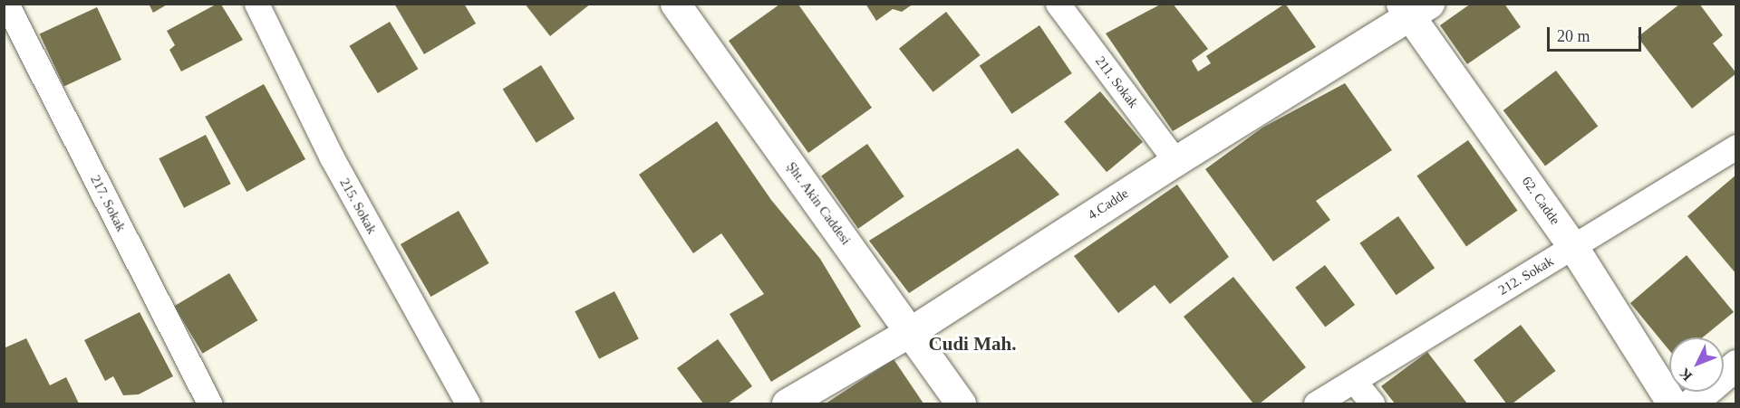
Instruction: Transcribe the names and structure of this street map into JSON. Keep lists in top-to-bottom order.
{
  "streets": {
    "street": [
      "211. Sokak",
      "62. Cadde",
      "217. Sokak",
      "Şht. Akin Caddesi",
      "4.Cadde",
      "215. Sokak",
      "212. Sokak"
    ]
  },
  "crossings": [
    ["211. Sokak", "4.Cadde"],
    ["62. Cadde", "4.Cadde"],
    ["62. Cadde", "212. Sokak"],
    ["Şht. Akin Caddesi", "4.Cadde"]
  ],
  "districts": ["Cudi Mah."],
  "scale_bar": "20 m",
  "north": "bottom left"
}
